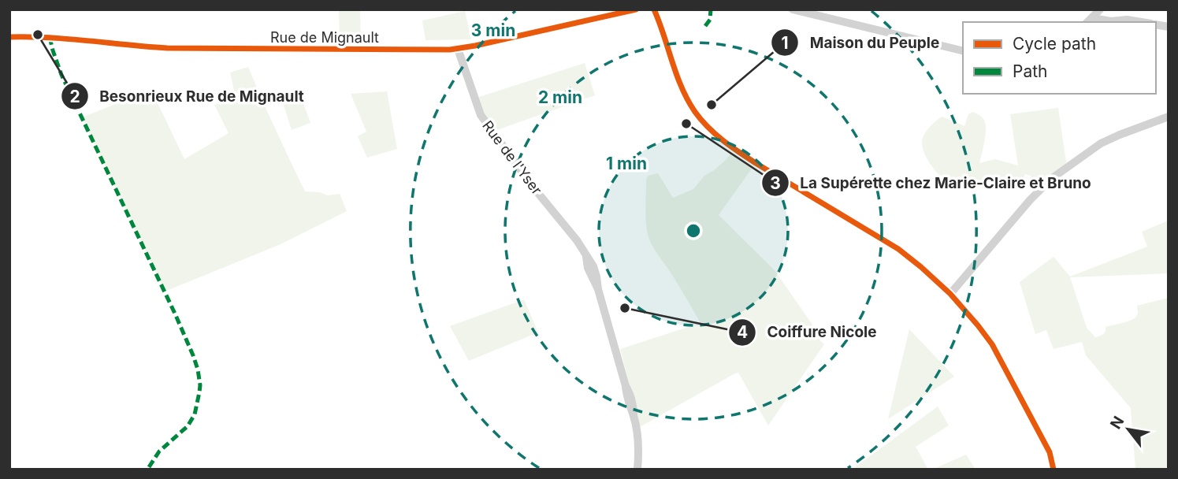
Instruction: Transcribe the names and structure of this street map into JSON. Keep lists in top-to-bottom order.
{
  "streets": {
    "street": ["Rue de Mignault", "Rue de l'Yser"]
  },
  "crossings": [
    ["Rue de Mignault", "Rue de l'Yser"]
  ],
  "places": [
    "Besonrieux Rue de Mignault",
    "Maison du Peuple",
    "La Supérette chez Marie-Claire et Bruno",
    "Coiffure Nicole"
  ],
  "legend": ["Cycle path", "Path"],
  "north": "top left",
  "rings": ["3 min", "2 min", "1 min"]
}
